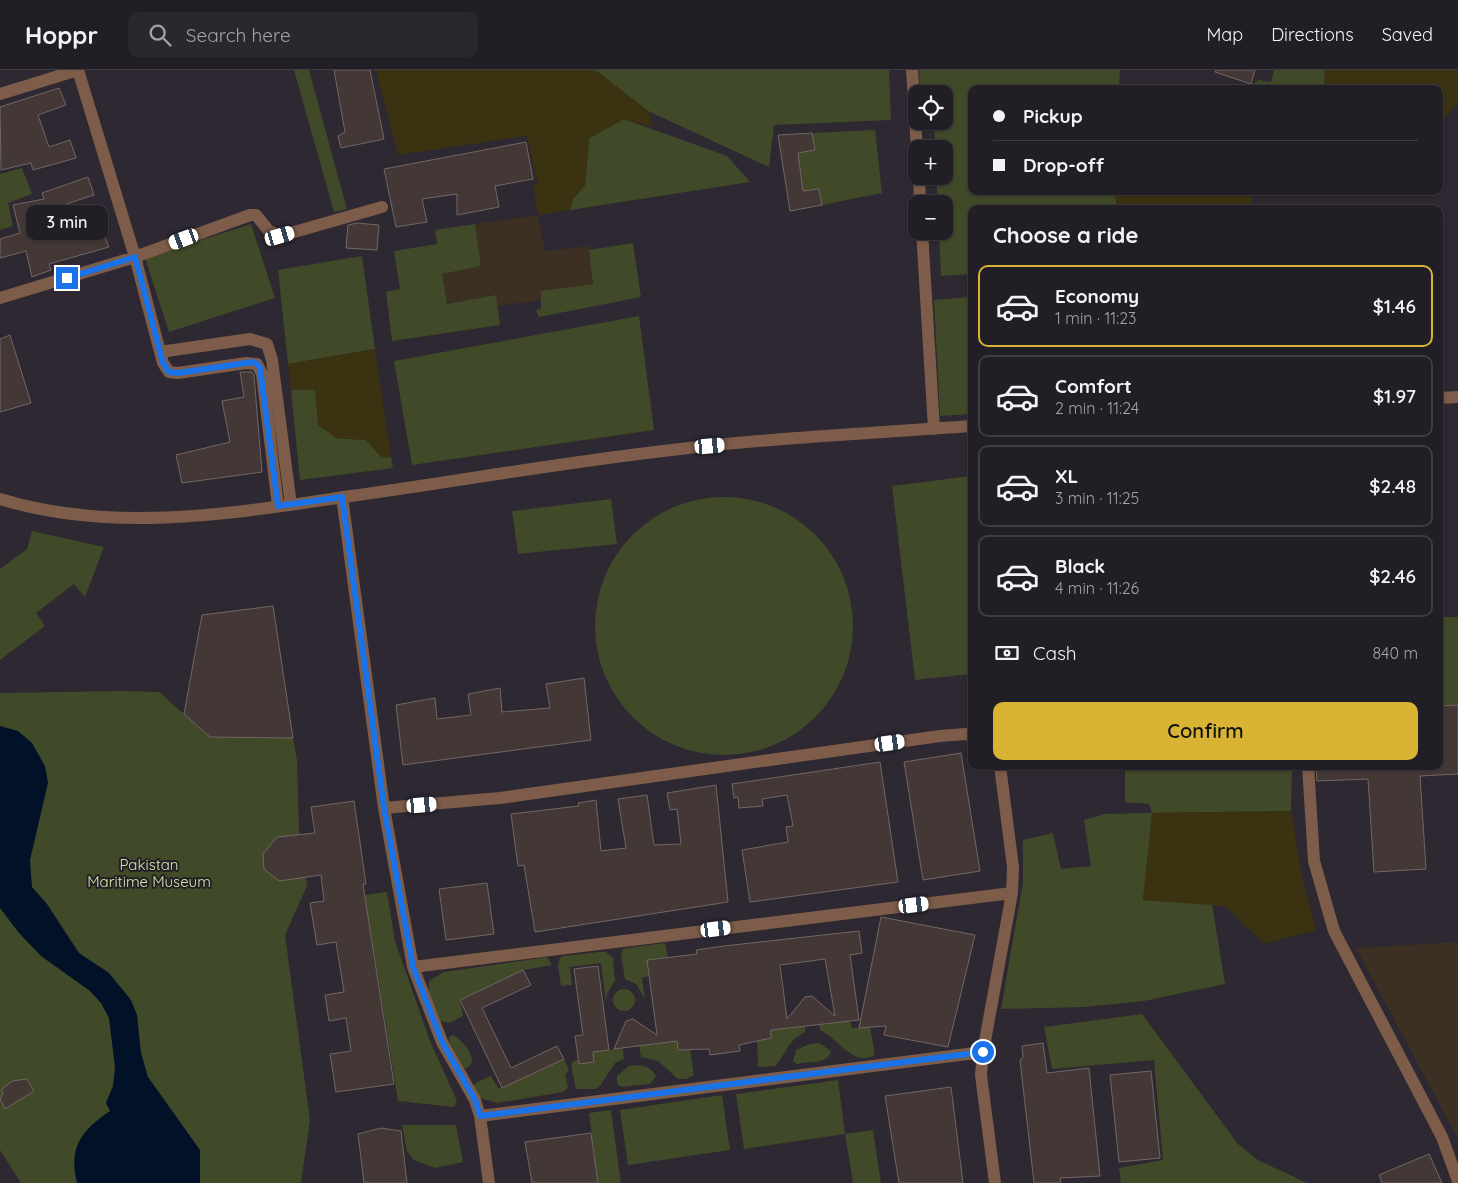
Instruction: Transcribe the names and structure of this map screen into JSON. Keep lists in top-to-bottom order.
{
  "parks": ["Pakistan Maritime Museum"],
  "page": {
    "header": "Hoppr",
    "search": "Search here",
    "nav": ["Map", "Directions", "Saved"],
    "map_buttons": ["+", "−"],
    "banner": ["Pickup", "Drop-off"],
    "bubble": "3 min",
    "heading": "Choose a ride",
    "list": [
      {
        "name": "Economy",
        "note": "1 min · 11:23",
        "value": "$1.46"
      },
      {
        "name": "Comfort",
        "note": "2 min · 11:24",
        "value": "$1.97"
      },
      {
        "name": "XL",
        "note": "3 min · 11:25",
        "value": "$2.48"
      },
      {
        "name": "Black",
        "note": "4 min · 11:26",
        "value": "$2.46"
      }
    ],
    "pay": ["Cash", "840 m"],
    "buttons": "Confirm"
  }
}
